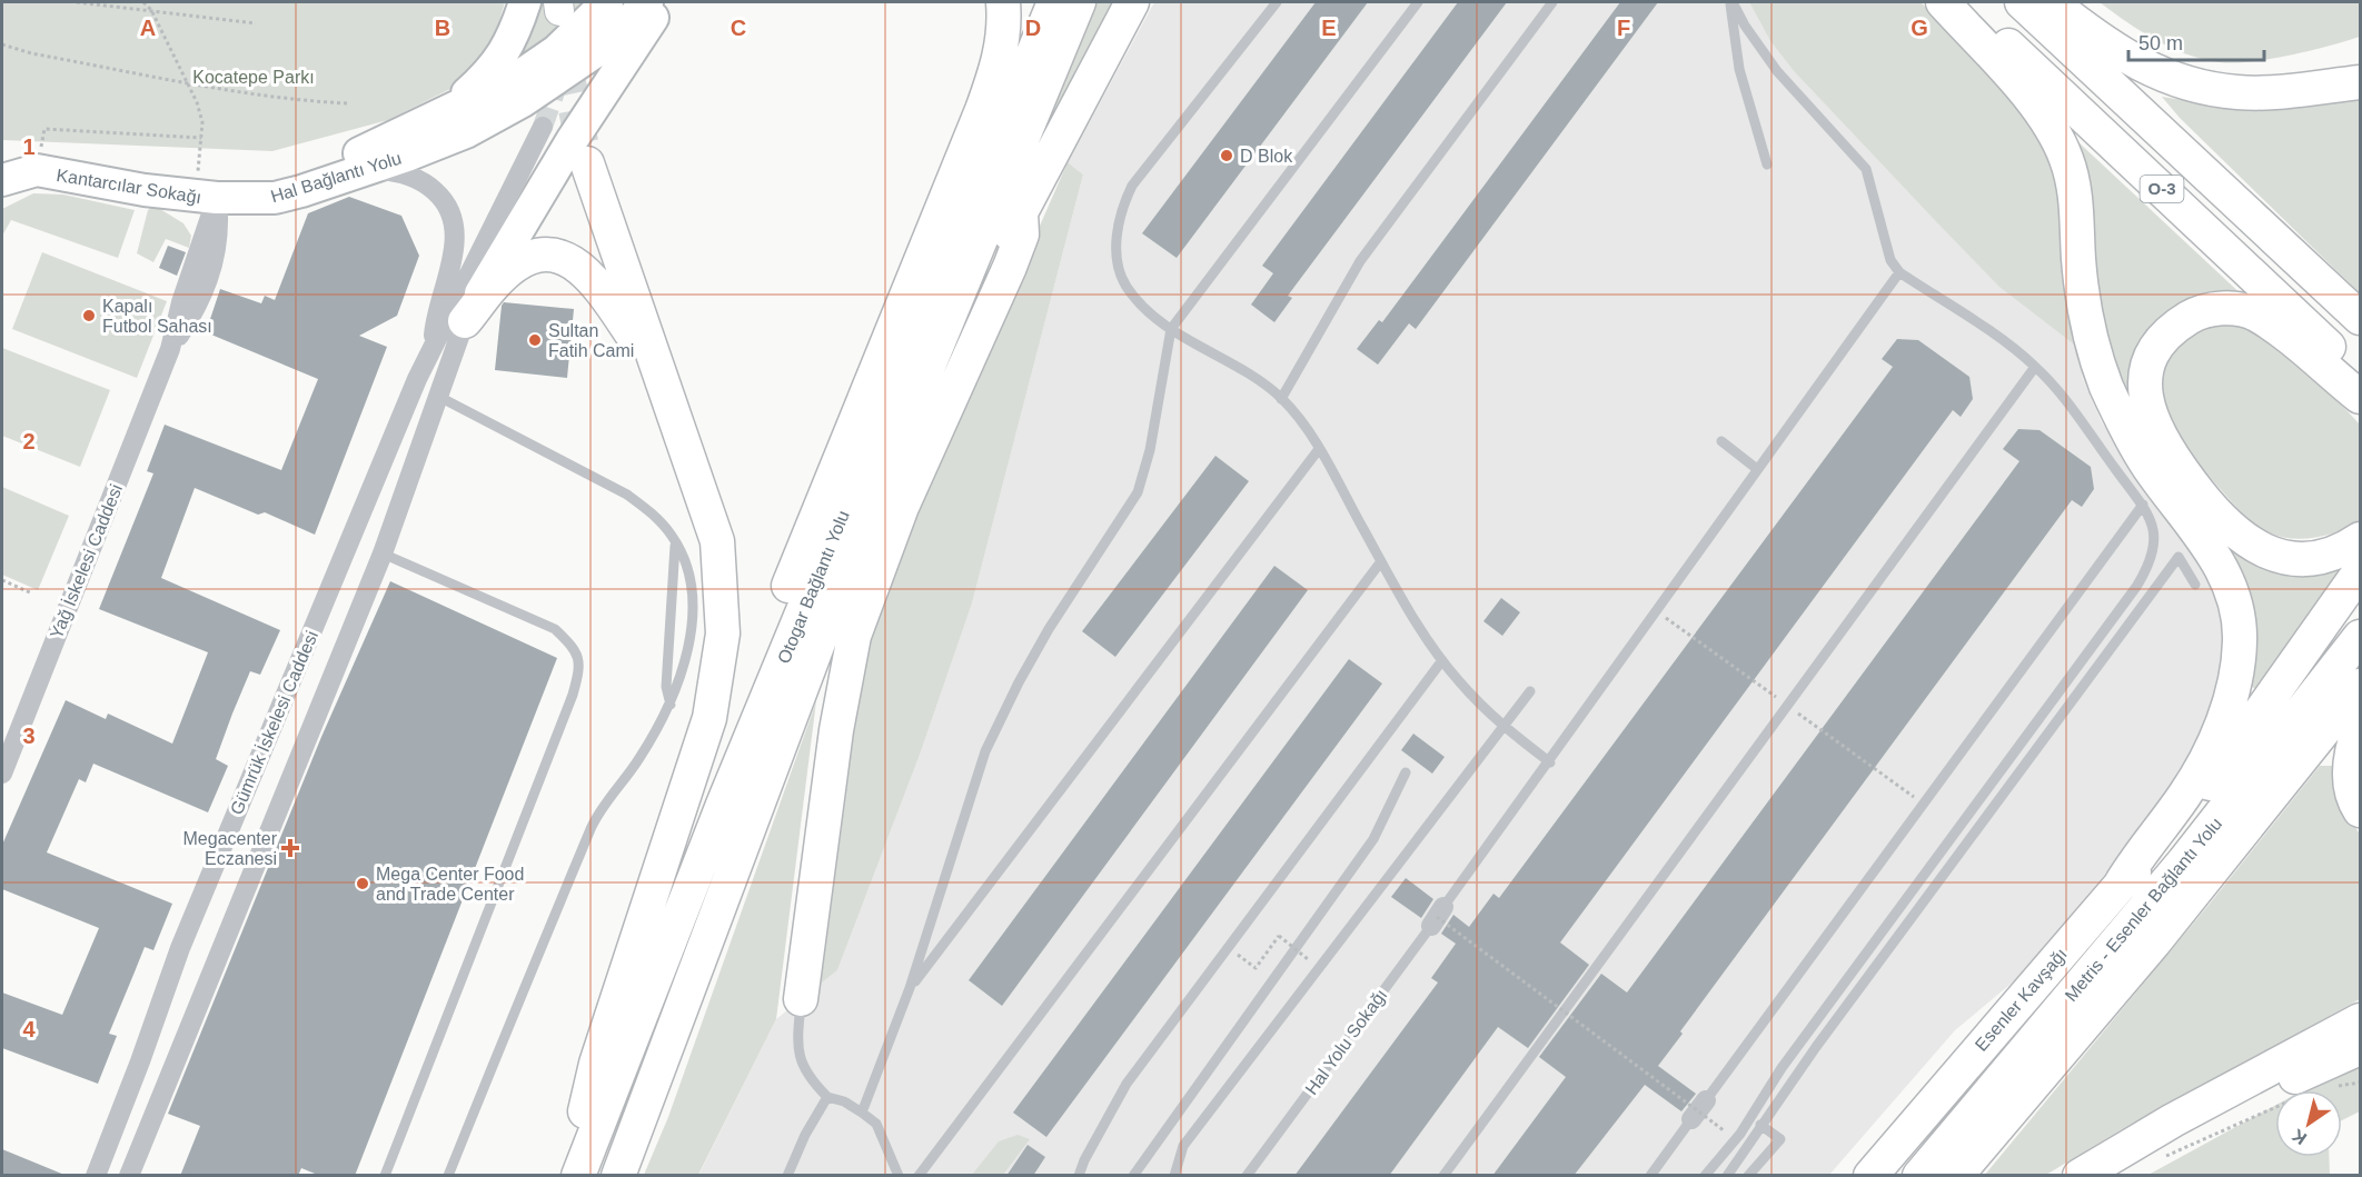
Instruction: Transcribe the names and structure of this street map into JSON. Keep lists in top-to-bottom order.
{
  "streets": {
    "highway": [
      "O-3",
      "Otogar Bağlantı Yolu",
      "Metris - Esenler Bağlantı Yolu",
      "Esenler Kavşağı"
    ],
    "main road": ["Hal Bağlantı Yolu", "Kantarcılar Sokağı"],
    "street": ["Yağ İskelesi Caddesi", "Gümrük İskelesi Caddesi"],
    "lane": ["Hal Yolu Sokağı"]
  },
  "crossings": [
    ["Hal Bağlantı Yolu", "Kantarcılar Sokağı"],
    ["Hal Bağlantı Yolu", "Yağ İskelesi Caddesi"],
    ["Kantarcılar Sokağı", "Yağ İskelesi Caddesi"]
  ],
  "parks": ["Kocatepe Parkı"],
  "places": {
    "other": [
      "D Blok",
      "Kapalı Futbol Sahası",
      "Sultan Fatih Cami",
      "Mega Center Food and Trade Center"
    ],
    "health": ["Megacenter Eczanesi"]
  },
  "scale_bar": "50 m",
  "north": "bottom left",
  "grid": {
    "columns": [
      "A",
      "B",
      "C",
      "D",
      "E",
      "F",
      "G"
    ],
    "rows": [
      "1",
      "2",
      "3",
      "4"
    ]
  }
}
